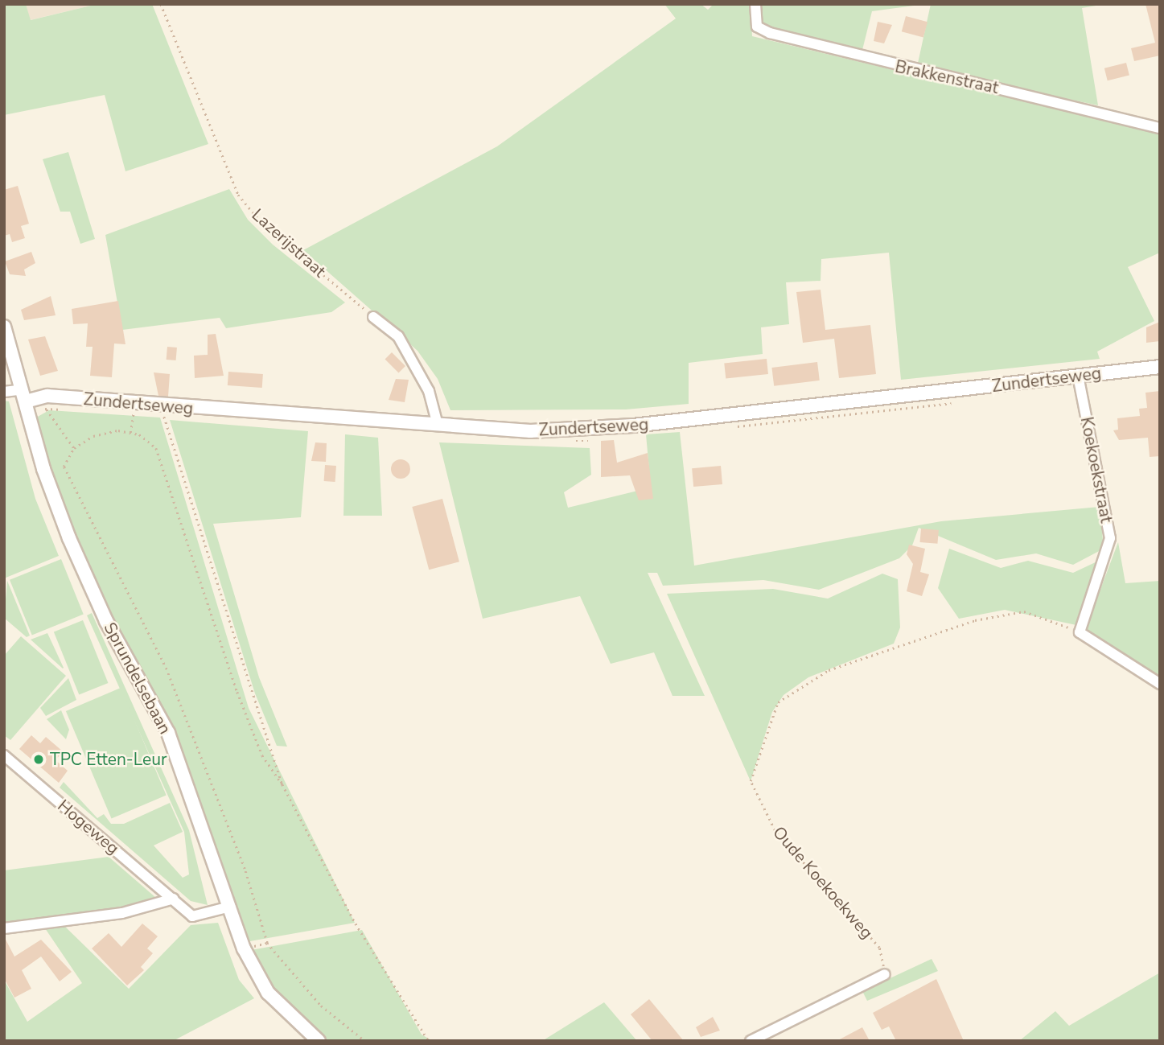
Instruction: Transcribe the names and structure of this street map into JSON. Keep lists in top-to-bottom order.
{
  "streets": {
    "street": [
      "Brakkenstraat",
      "Zundertseweg",
      "Koekoekstraat",
      "Sprundelsebaan",
      "Hogeweg"
    ],
    "path": ["Lazerijstraat", "Oude Koekoekweg"]
  },
  "crossings": [
    ["Zundertseweg", "Koekoekstraat"],
    ["Zundertseweg", "Sprundelsebaan"],
    ["Koekoekstraat", "Oude Koekoekweg"],
    ["Sprundelsebaan", "Hogeweg"]
  ],
  "places": ["TPC Etten-Leur"]
}
